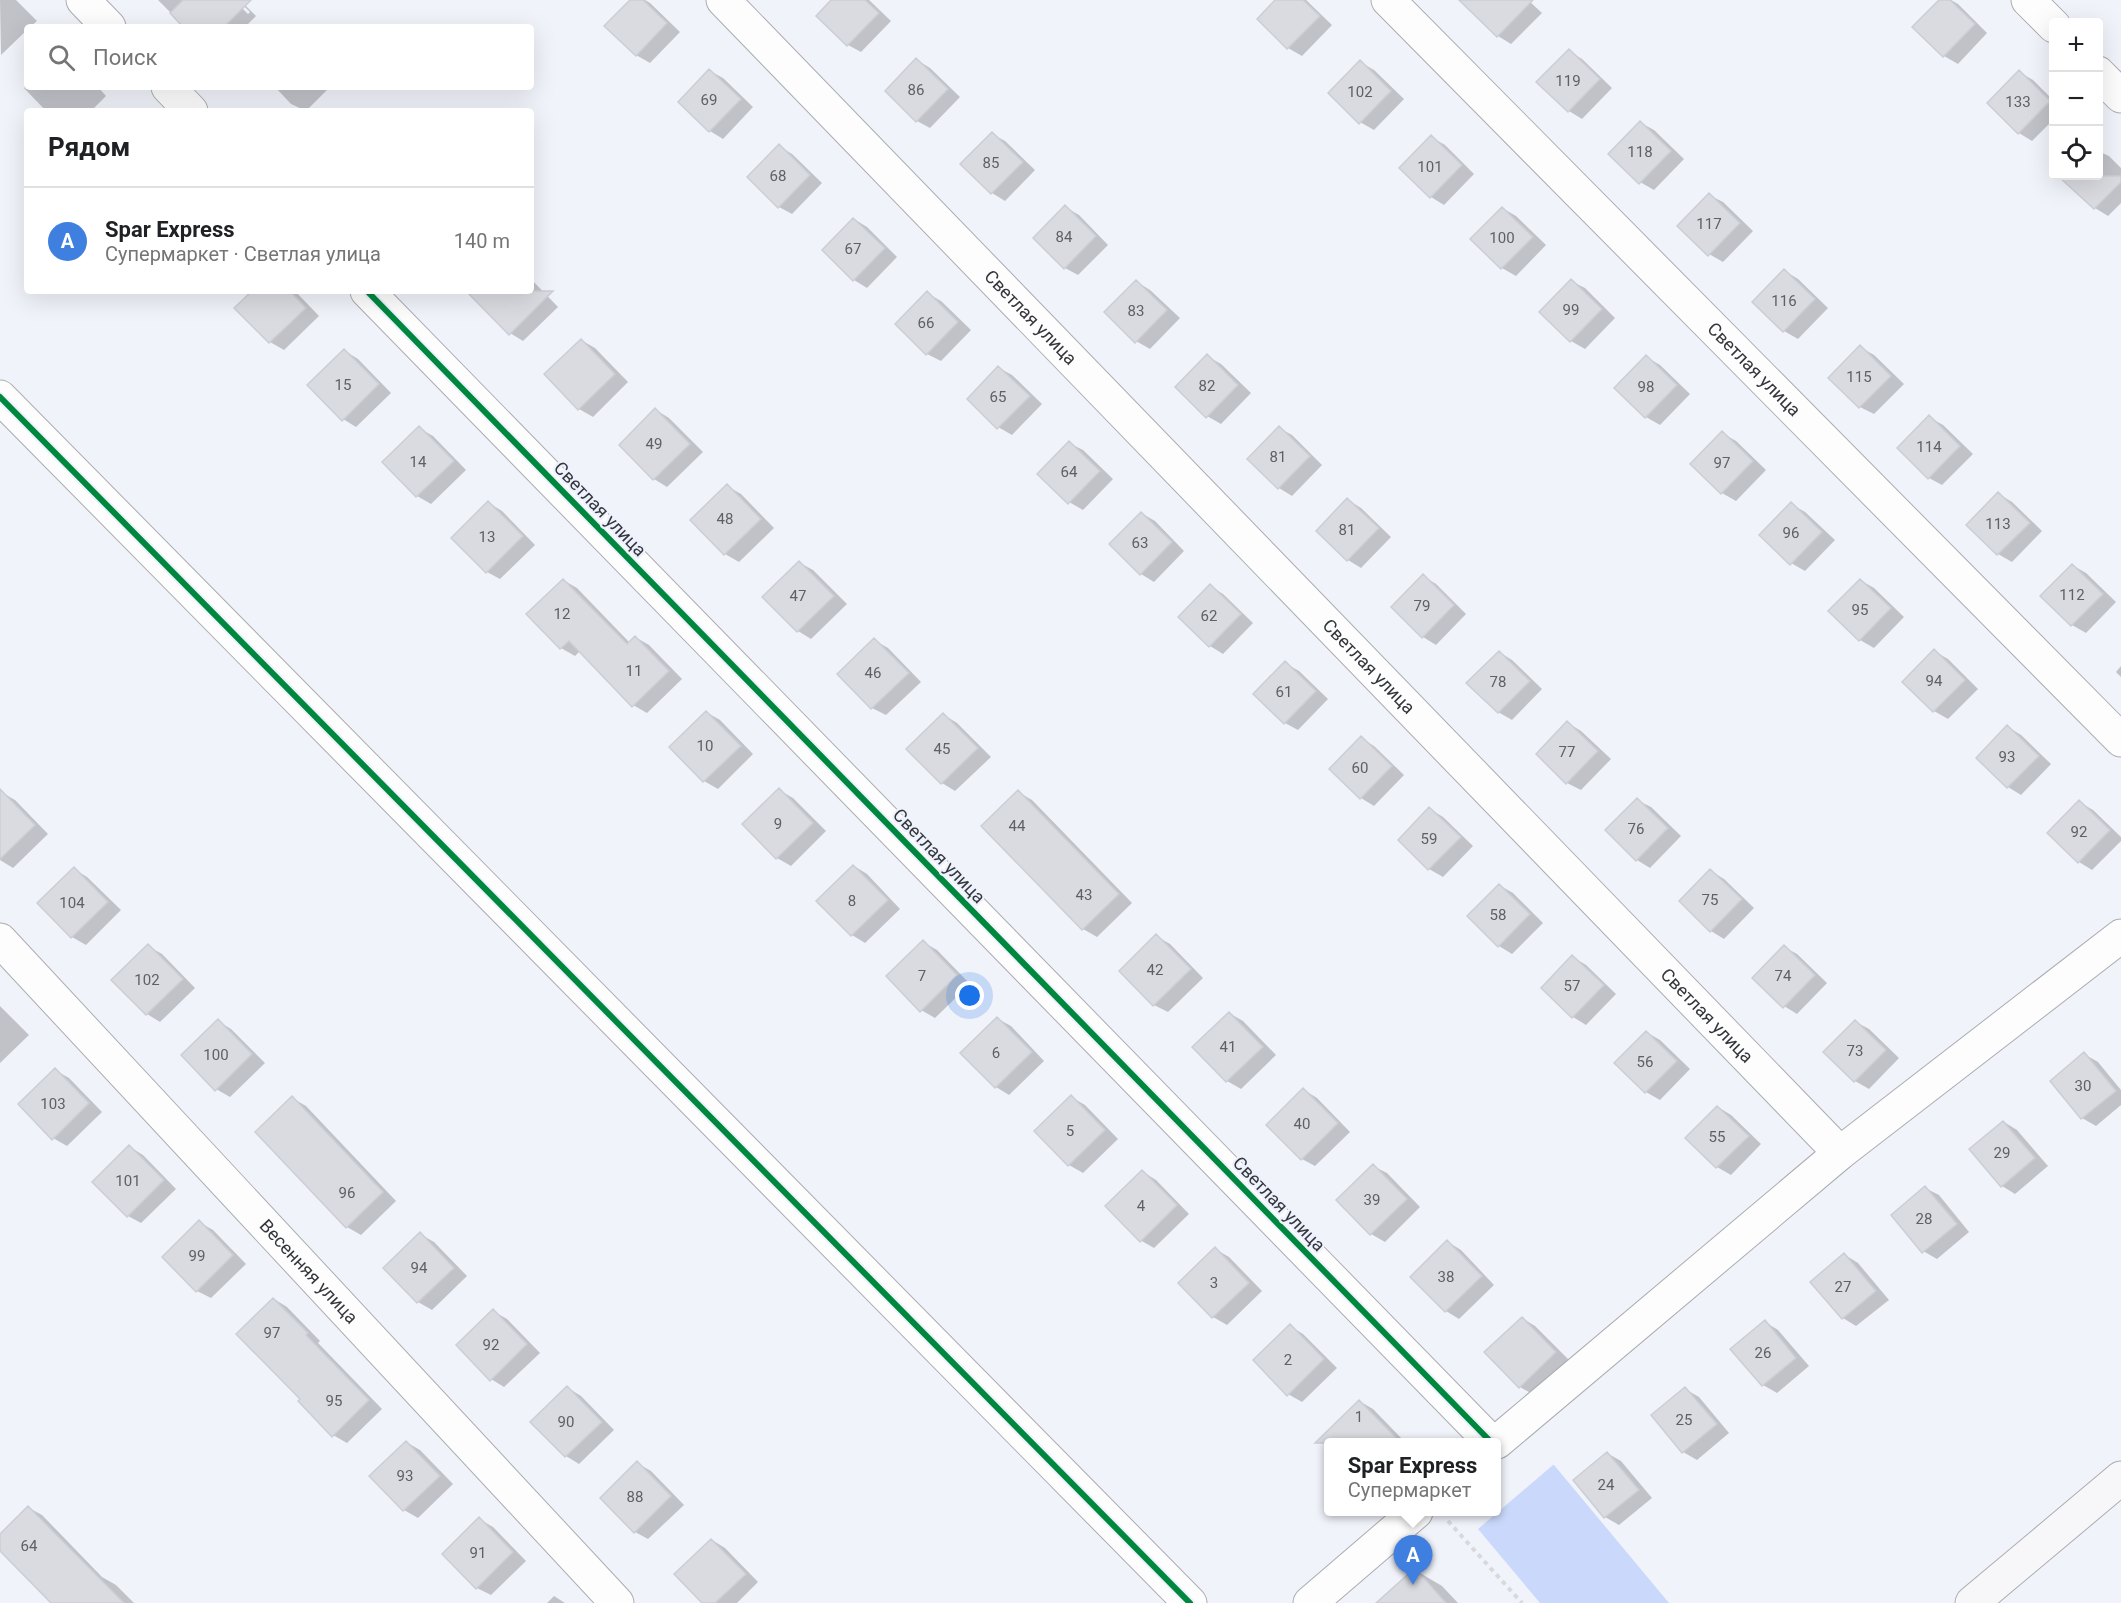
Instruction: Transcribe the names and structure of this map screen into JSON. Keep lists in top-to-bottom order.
{
  "streets": {
    "street": ["Светлая улица", "Весенняя улица"]
  },
  "house_numbers": [
    "119",
    "86",
    "102",
    "69",
    "133",
    "118",
    "85",
    "101",
    "68",
    "117",
    "84",
    "100",
    "67",
    "116",
    "99",
    "83",
    "66",
    "115",
    "15",
    "82",
    "98",
    "65",
    "49",
    "114",
    "81",
    "14",
    "97",
    "64",
    "48",
    "113",
    "81",
    "96",
    "13",
    "63",
    "112",
    "47",
    "79",
    "95",
    "12",
    "62",
    "11",
    "46",
    "94",
    "78",
    "61",
    "10",
    "45",
    "77",
    "93",
    "60",
    "9",
    "44",
    "76",
    "92",
    "59",
    "43",
    "75",
    "8",
    "104",
    "58",
    "42",
    "7",
    "74",
    "102",
    "57",
    "41",
    "73",
    "6",
    "100",
    "56",
    "30",
    "103",
    "40",
    "5",
    "55",
    "29",
    "101",
    "96",
    "39",
    "4",
    "28",
    "99",
    "94",
    "38",
    "3",
    "27",
    "97",
    "92",
    "26",
    "2",
    "95",
    "1",
    "25",
    "90",
    "93",
    "24",
    "88",
    "64",
    "91"
  ],
  "page": {
    "map_buttons": ["+", "−"],
    "search": "Поиск",
    "heading": "Рядом",
    "list": [
      {
        "mark": "A",
        "name": "Spar Express",
        "note": "Супермаркет · Светлая улица",
        "value": "140 m"
      }
    ],
    "popup": ["Spar Express", "Супермаркет"],
    "pins": "A"
  }
}
